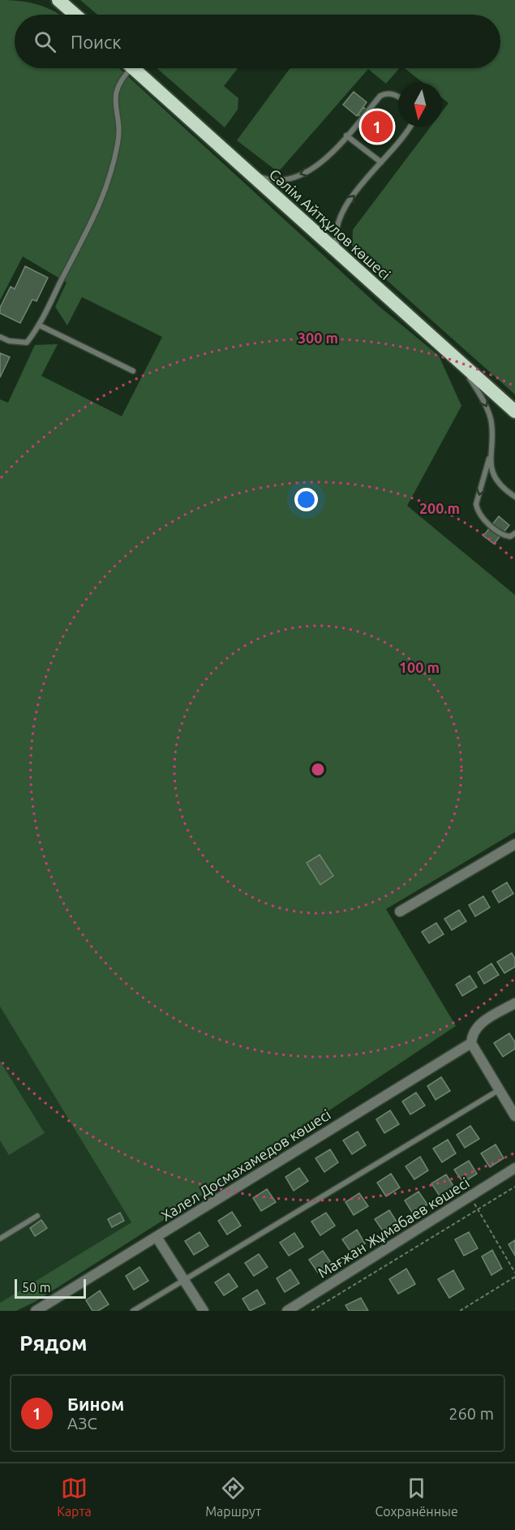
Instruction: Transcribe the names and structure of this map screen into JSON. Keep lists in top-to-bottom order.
{
  "streets": {
    "highway": ["Сәлім Айтқұлов көшесі"],
    "street": ["Халел Досмахамедов көшесі", "Мағжан Жұмабаев көшесі"]
  },
  "scale_bar": "50 m",
  "north": "bottom",
  "page": {
    "search": "Поиск",
    "pins": "1",
    "scale": "50 m",
    "heading": "Рядом",
    "list": [
      {
        "mark": "1",
        "name": "Бином",
        "note": "АЗС",
        "value": "260 m"
      }
    ],
    "nav": ["Карта", "Маршрут", "Сохранённые"]
  },
  "rings": ["300 m", "200 m", "100 m"]
}
